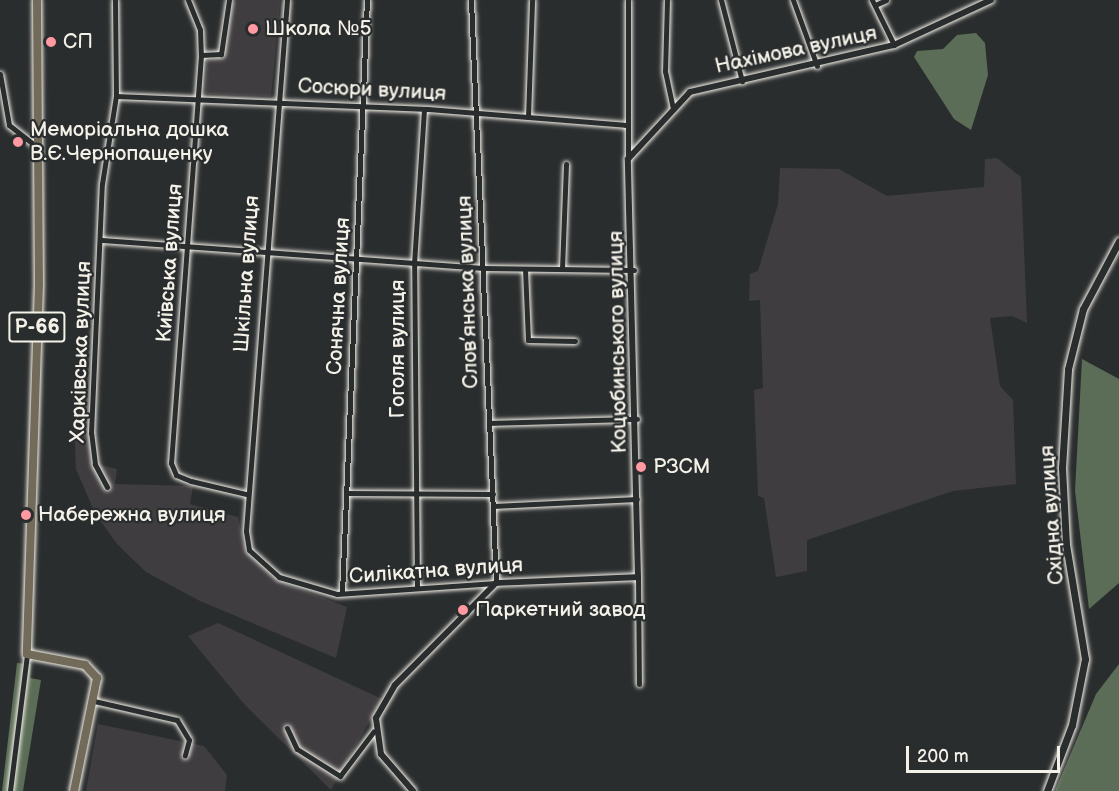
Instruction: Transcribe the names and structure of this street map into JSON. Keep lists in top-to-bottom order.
{
  "streets": {
    "main road": ["Р-66", "Східна вулиця"],
    "street": [
      "Нахімова вулиця",
      "Сосюри вулиця",
      "Київська вулиця",
      "Шкільна вулиця",
      "Слов’янська вулиця",
      "Сонячна вулиця",
      "Коцюбинського вулиця",
      "Гоголя вулиця",
      "Харківська вулиця",
      "Силікатна вулиця"
    ]
  },
  "crossings": [
    ["Нахімова вулиця", "Коцюбинського вулиця"],
    ["Сосюри вулиця", "Київська вулиця"],
    ["Сосюри вулиця", "Шкільна вулиця"],
    ["Сосюри вулиця", "Слов’янська вулиця"],
    ["Сосюри вулиця", "Сонячна вулиця"],
    ["Сосюри вулиця", "Коцюбинського вулиця"],
    ["Сосюри вулиця", "Гоголя вулиця"],
    ["Сосюри вулиця", "Харківська вулиця"],
    ["Київська вулиця", "Шкільна вулиця"],
    ["Шкільна вулиця", "Силікатна вулиця"],
    ["Слов’янська вулиця", "Силікатна вулиця"],
    ["Сонячна вулиця", "Силікатна вулиця"],
    ["Коцюбинського вулиця", "Силікатна вулиця"],
    ["Гоголя вулиця", "Силікатна вулиця"]
  ],
  "places": [
    "Школа №5",
    "СП",
    "Меморіальна дошка В.Є.Чернопащенку",
    "РЗСМ",
    "Набережна вулиця",
    "Паркетний завод"
  ],
  "scale_bar": "200 m"
}
